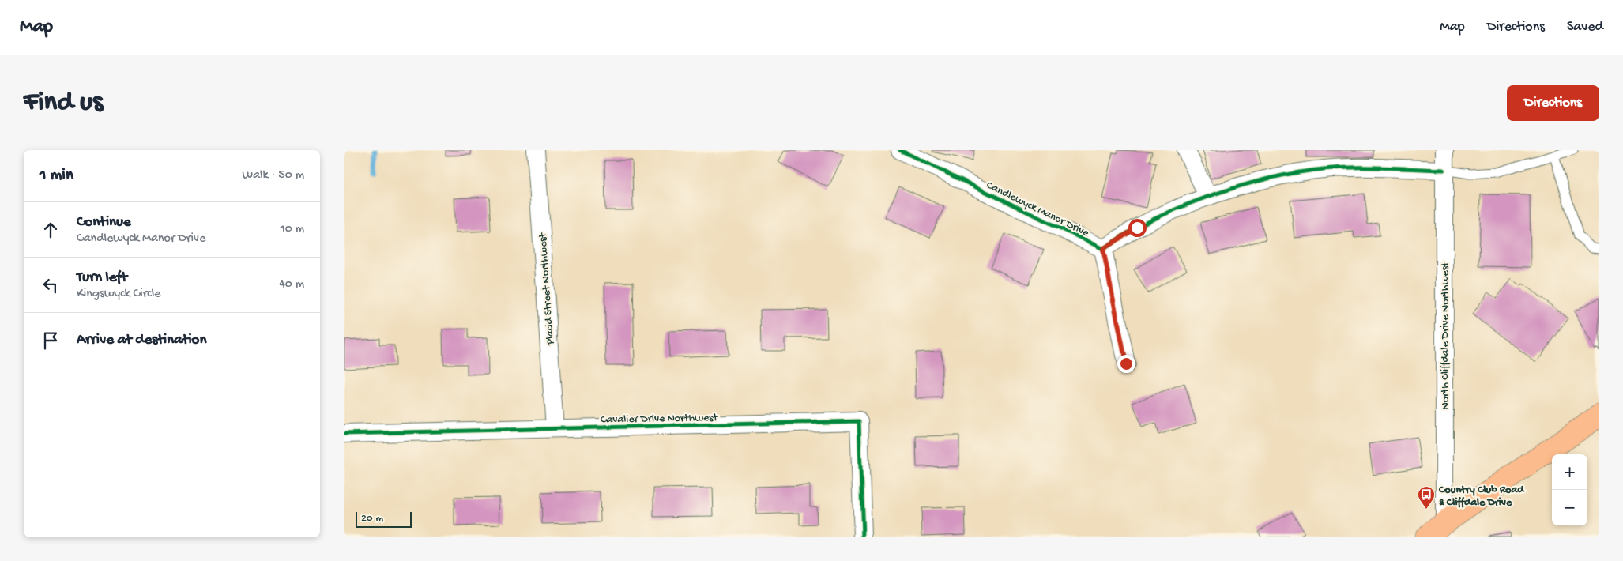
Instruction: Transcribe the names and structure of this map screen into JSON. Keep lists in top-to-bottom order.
{
  "streets": {
    "street": [
      "Candlewyck Manor Drive",
      "Placid Street Northwest",
      "North Cliffdale Drive Northwest",
      "Cavalier Drive Northwest"
    ]
  },
  "crossings": [
    ["Placid Street Northwest", "Cavalier Drive Northwest"]
  ],
  "places": {
    "bus stop": ["Country Club Road & Cliffdale Drive"]
  },
  "scale_bar": "20 m",
  "page": {
    "header": "Map",
    "nav": ["Map", "Directions", "Saved"],
    "buttons": "Directions",
    "title": "Find us",
    "heading": ["1 min", "Walk · 50 m"],
    "list": [
      ["Continue", "Candlewyck Manor Drive", "10 m"],
      ["Turn left", "Kingswyck Circle", "40 m"],
      "Arrive at destination"
    ],
    "map_buttons": ["+", "−"],
    "scale": "20 m"
  }
}
